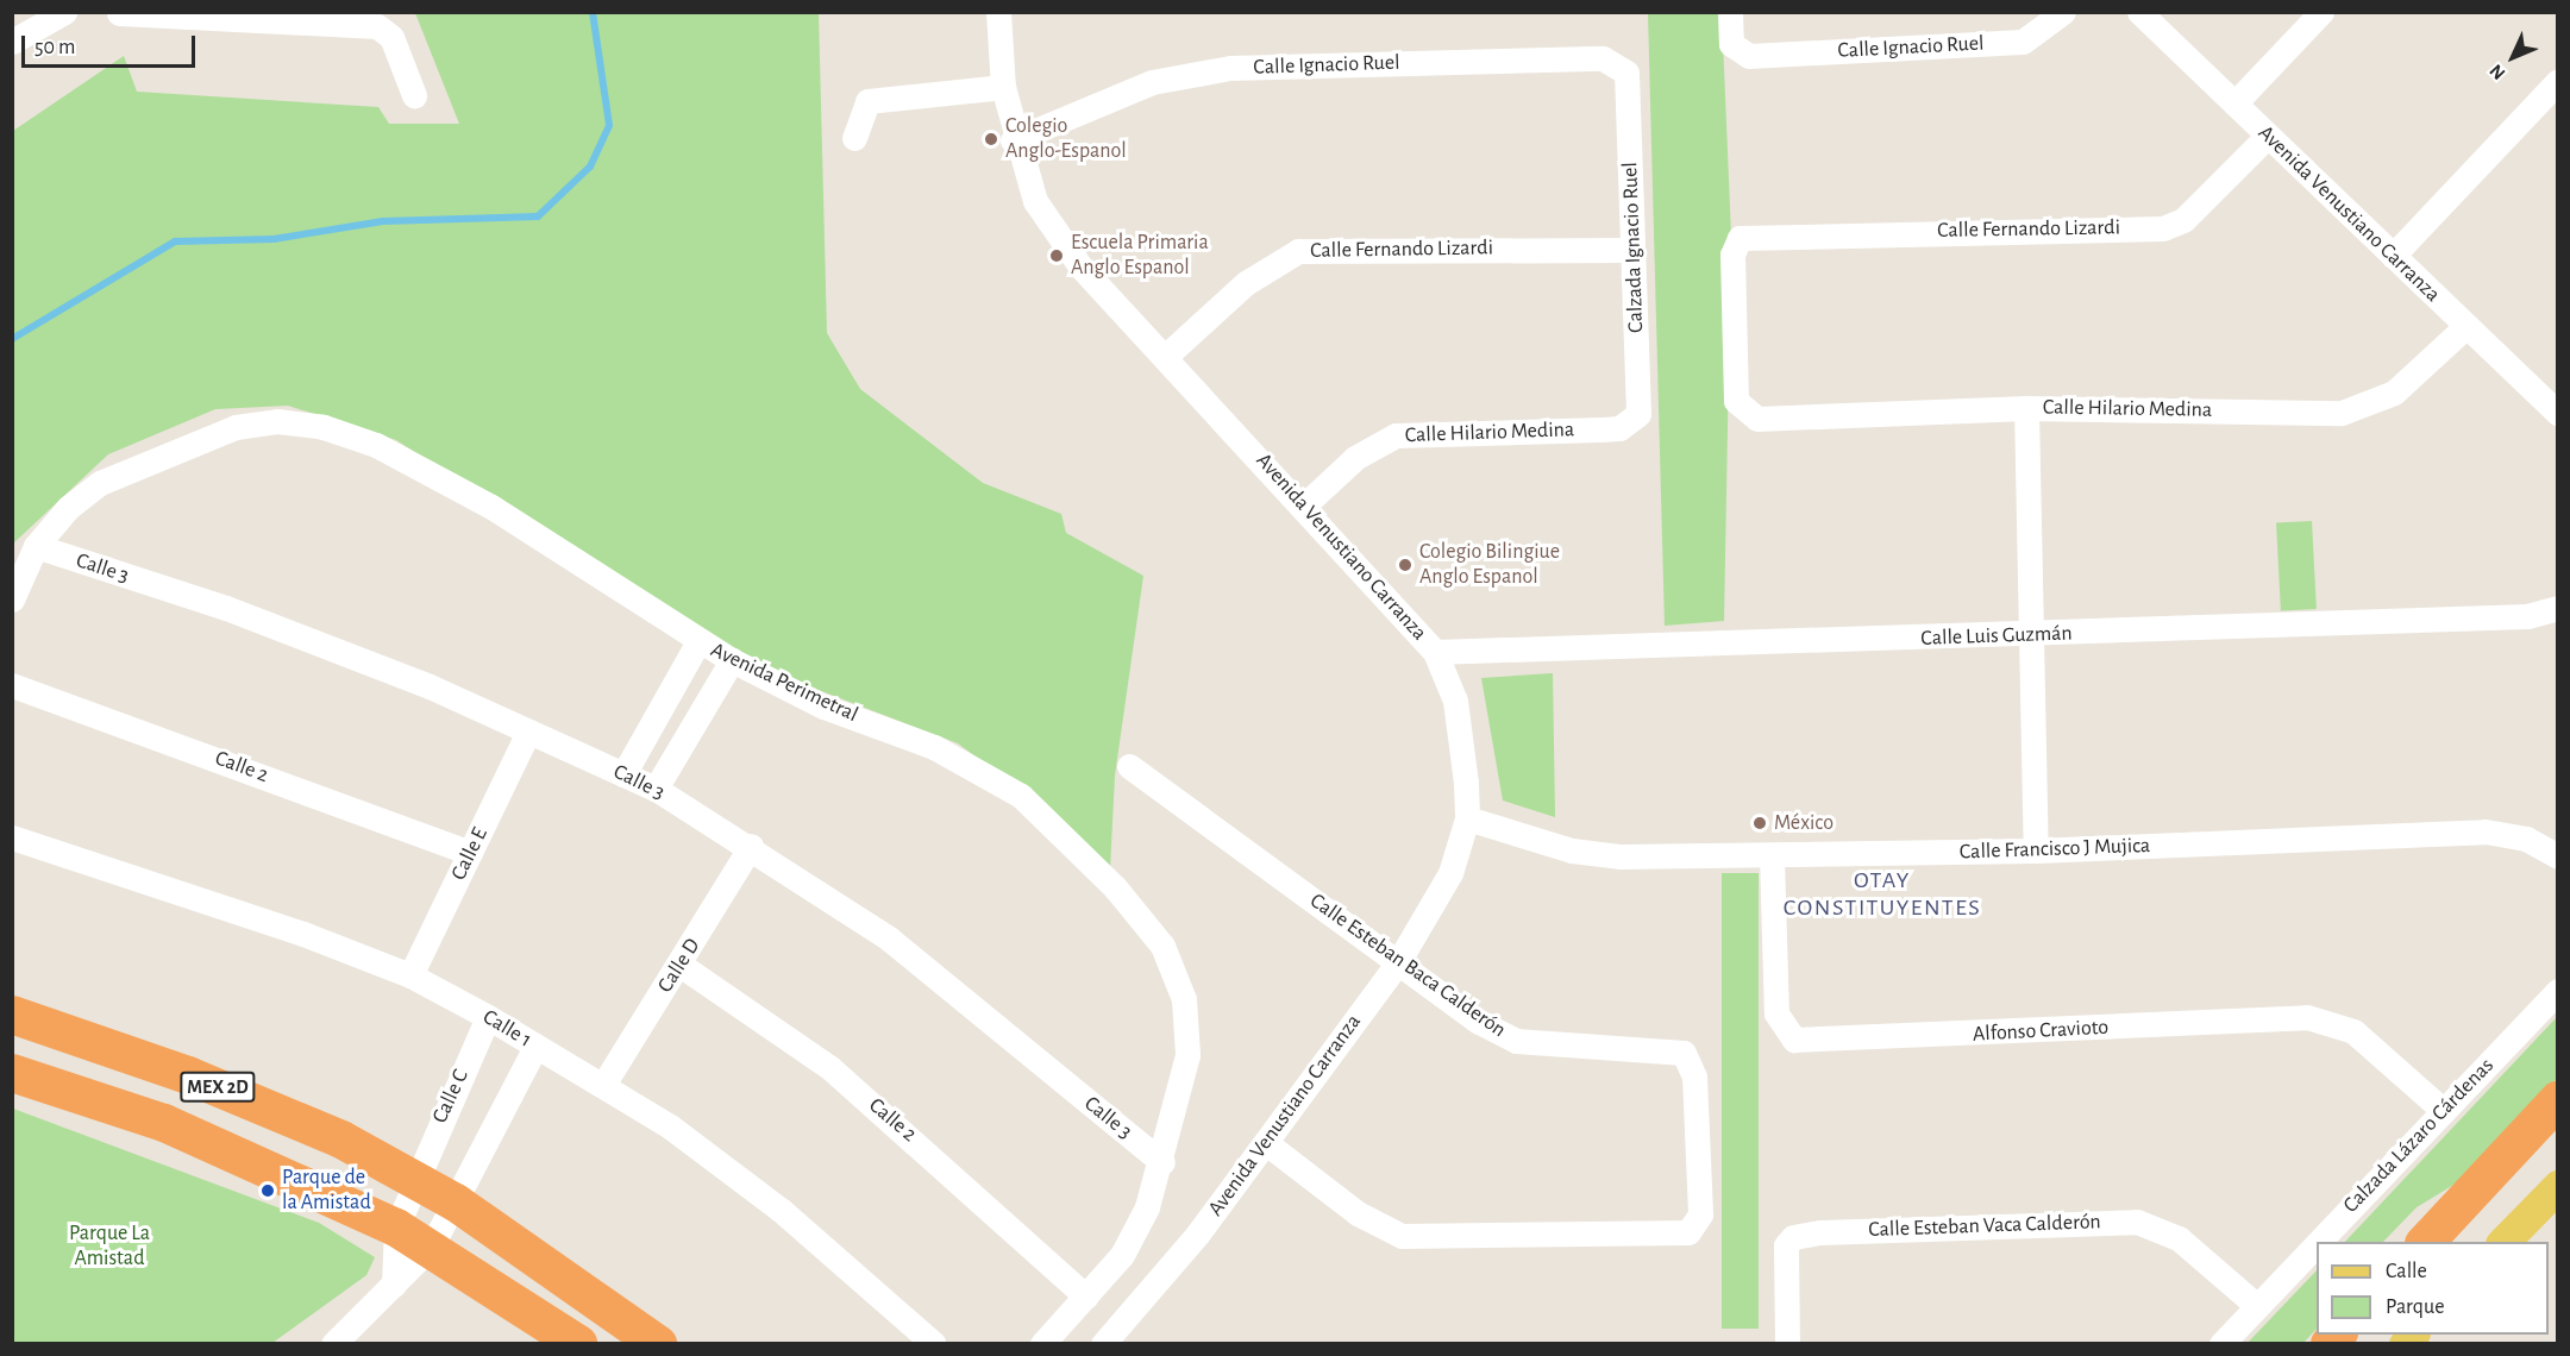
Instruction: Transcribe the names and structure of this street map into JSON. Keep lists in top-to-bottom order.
{
  "streets": {
    "highway": ["MEX 2D"],
    "street": [
      "Calle Ignacio Ruel",
      "Avenida Venustiano Carranza",
      "Calle Fernando Lizardi",
      "Calzada Ignacio Ruel",
      "Calle Hilario Medina",
      "Calle 3",
      "Calle Luis Guzmán",
      "Avenida Perimetral",
      "Calle 2",
      "Calle Francisco J Mujica",
      "Calle E",
      "Calle D",
      "Calle Esteban Baca Calderón",
      "Calle 1",
      "Alfonso Cravioto",
      "Calle C",
      "Calzada Lázaro Cárdenas",
      "Calle Esteban Vaca Calderón"
    ]
  },
  "crossings": [
    ["Calle Ignacio Ruel", "Avenida Venustiano Carranza"],
    ["Calle Ignacio Ruel", "Calzada Ignacio Ruel"],
    ["Avenida Venustiano Carranza", "Calle Fernando Lizardi"],
    ["Avenida Venustiano Carranza", "Calle Hilario Medina"],
    ["Avenida Venustiano Carranza", "Calle Luis Guzmán"],
    ["Avenida Venustiano Carranza", "Calle Francisco J Mujica"],
    ["Avenida Venustiano Carranza", "Calle Esteban Baca Calderón"],
    ["Calle Fernando Lizardi", "Calzada Ignacio Ruel"],
    ["Calle Fernando Lizardi", "Calle Hilario Medina"],
    ["Calzada Ignacio Ruel", "Calle Hilario Medina"],
    ["Calle 3", "Avenida Perimetral"],
    ["Calle 3", "Calle E"],
    ["Calle 3", "Calle D"],
    ["Avenida Perimetral", "Calle 2"],
    ["Calle 2", "Calle E"],
    ["Calle 2", "Calle D"],
    ["Calle Francisco J Mujica", "Alfonso Cravioto"],
    ["Calle E", "Calle 1"],
    ["Calle D", "Calle 1"],
    ["Calle 1", "Calle C"],
    ["Alfonso Cravioto", "Calzada Lázaro Cárdenas"],
    ["MEX 2D", "Calle C"],
    ["Calzada Lázaro Cárdenas", "Calle Esteban Vaca Calderón"]
  ],
  "districts": ["OTAY CONSTITUYENTES"],
  "parks": ["Parque La Amistad"],
  "places": [
    "Colegio Anglo-Espanol",
    "Escuela Primaria Anglo Espanol",
    "Colegio Bilingiue Anglo Espanol",
    "México",
    "Parque de la Amistad"
  ],
  "legend": ["Calle", "Parque"],
  "scale_bar": "50 m",
  "north": "bottom left"
}
